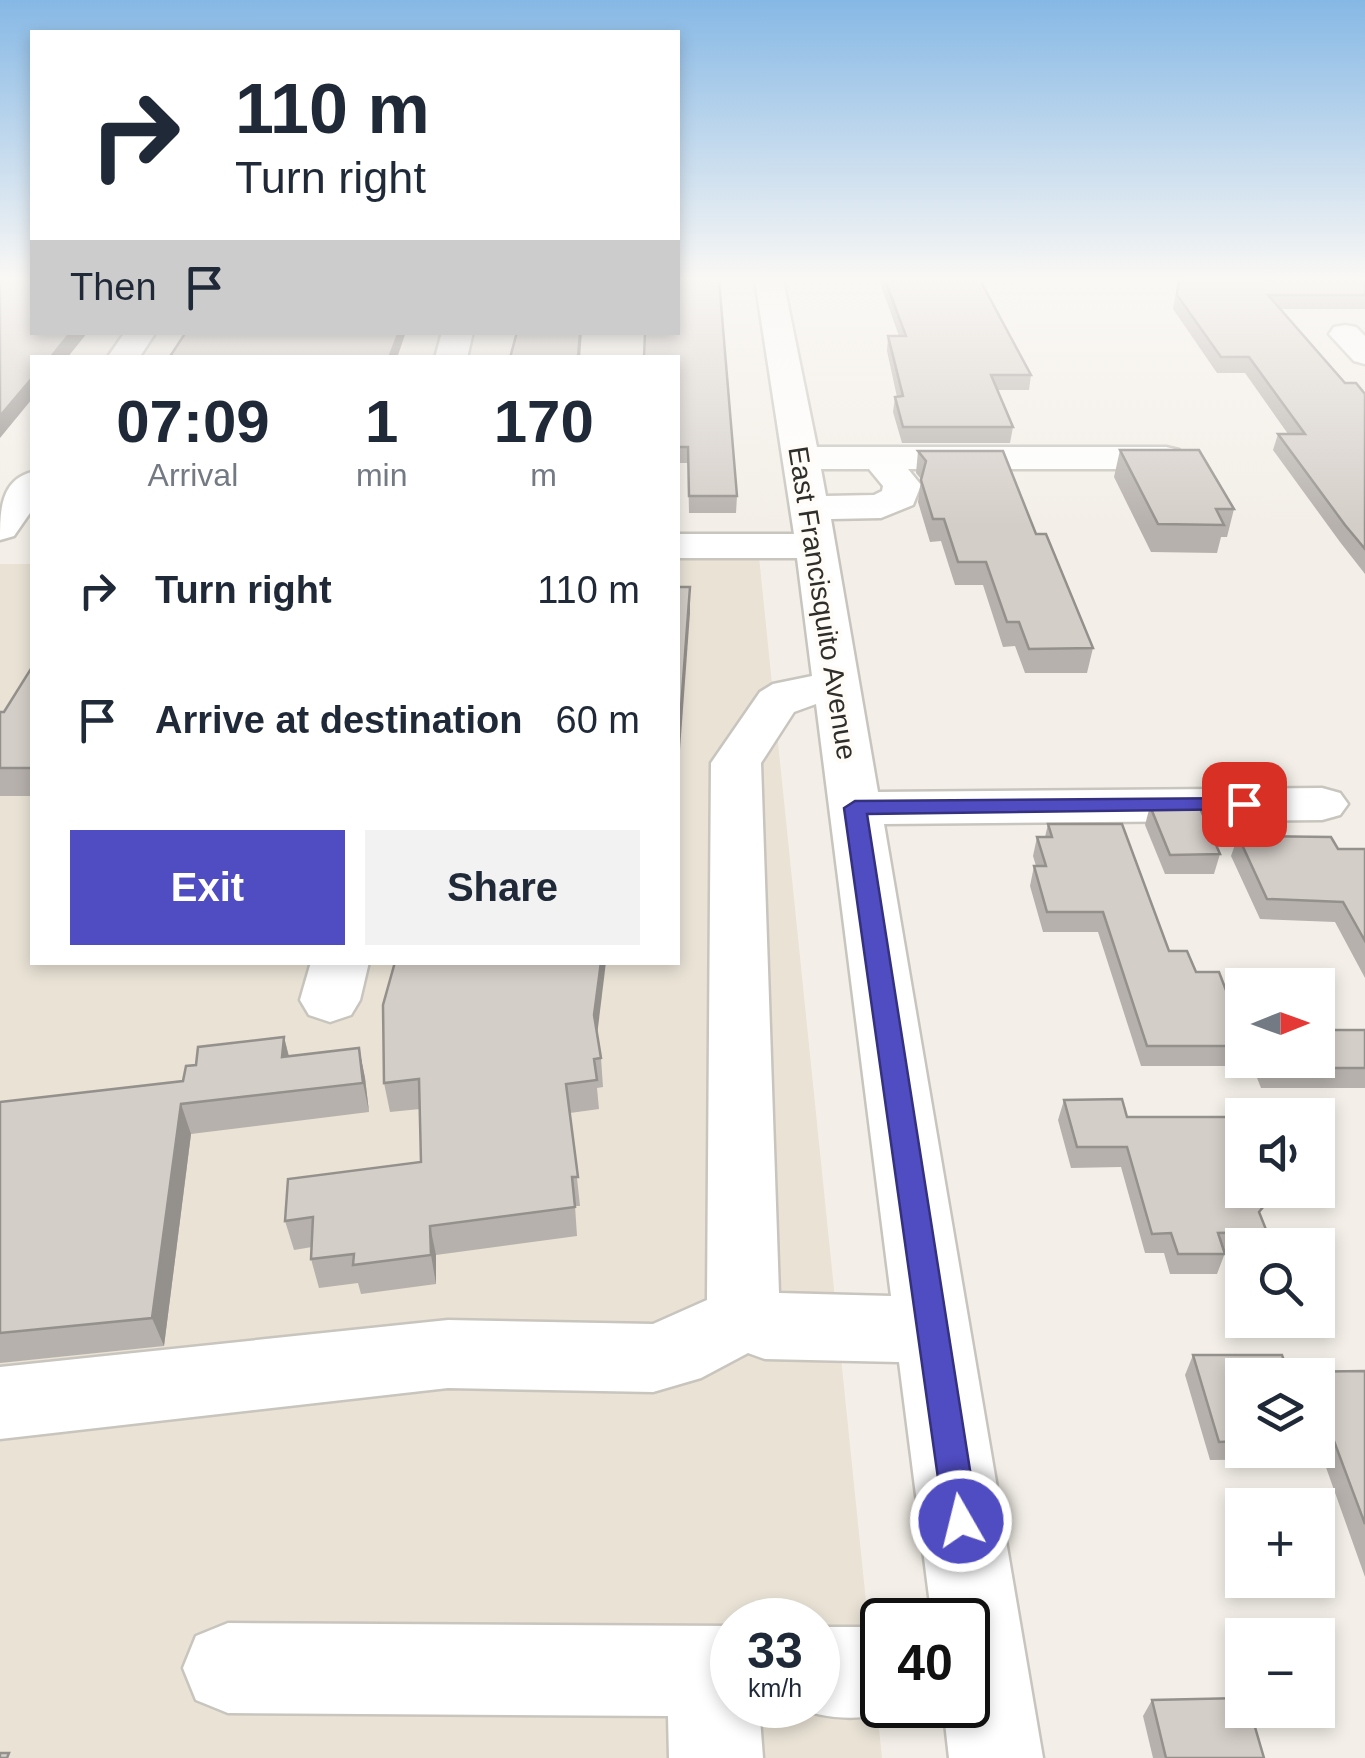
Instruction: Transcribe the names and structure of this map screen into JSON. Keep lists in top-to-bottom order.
{
  "streets": {
    "street": ["East Francisquito Avenue"]
  },
  "north": "right",
  "page": {
    "turn": ["110 m", "Turn right"],
    "then": "Then",
    "eta": [
      "07:09",
      "Arrival",
      "1",
      "min",
      "170",
      "m"
    ],
    "list": [
      {
        "name": "Turn right",
        "value": "110 m"
      },
      {
        "name": "Arrive at destination",
        "value": "60 m"
      }
    ],
    "buttons": ["Exit", "Share"],
    "map_buttons": ["+", "−"],
    "speed": "33 km/h",
    "limit": "40"
  }
}
